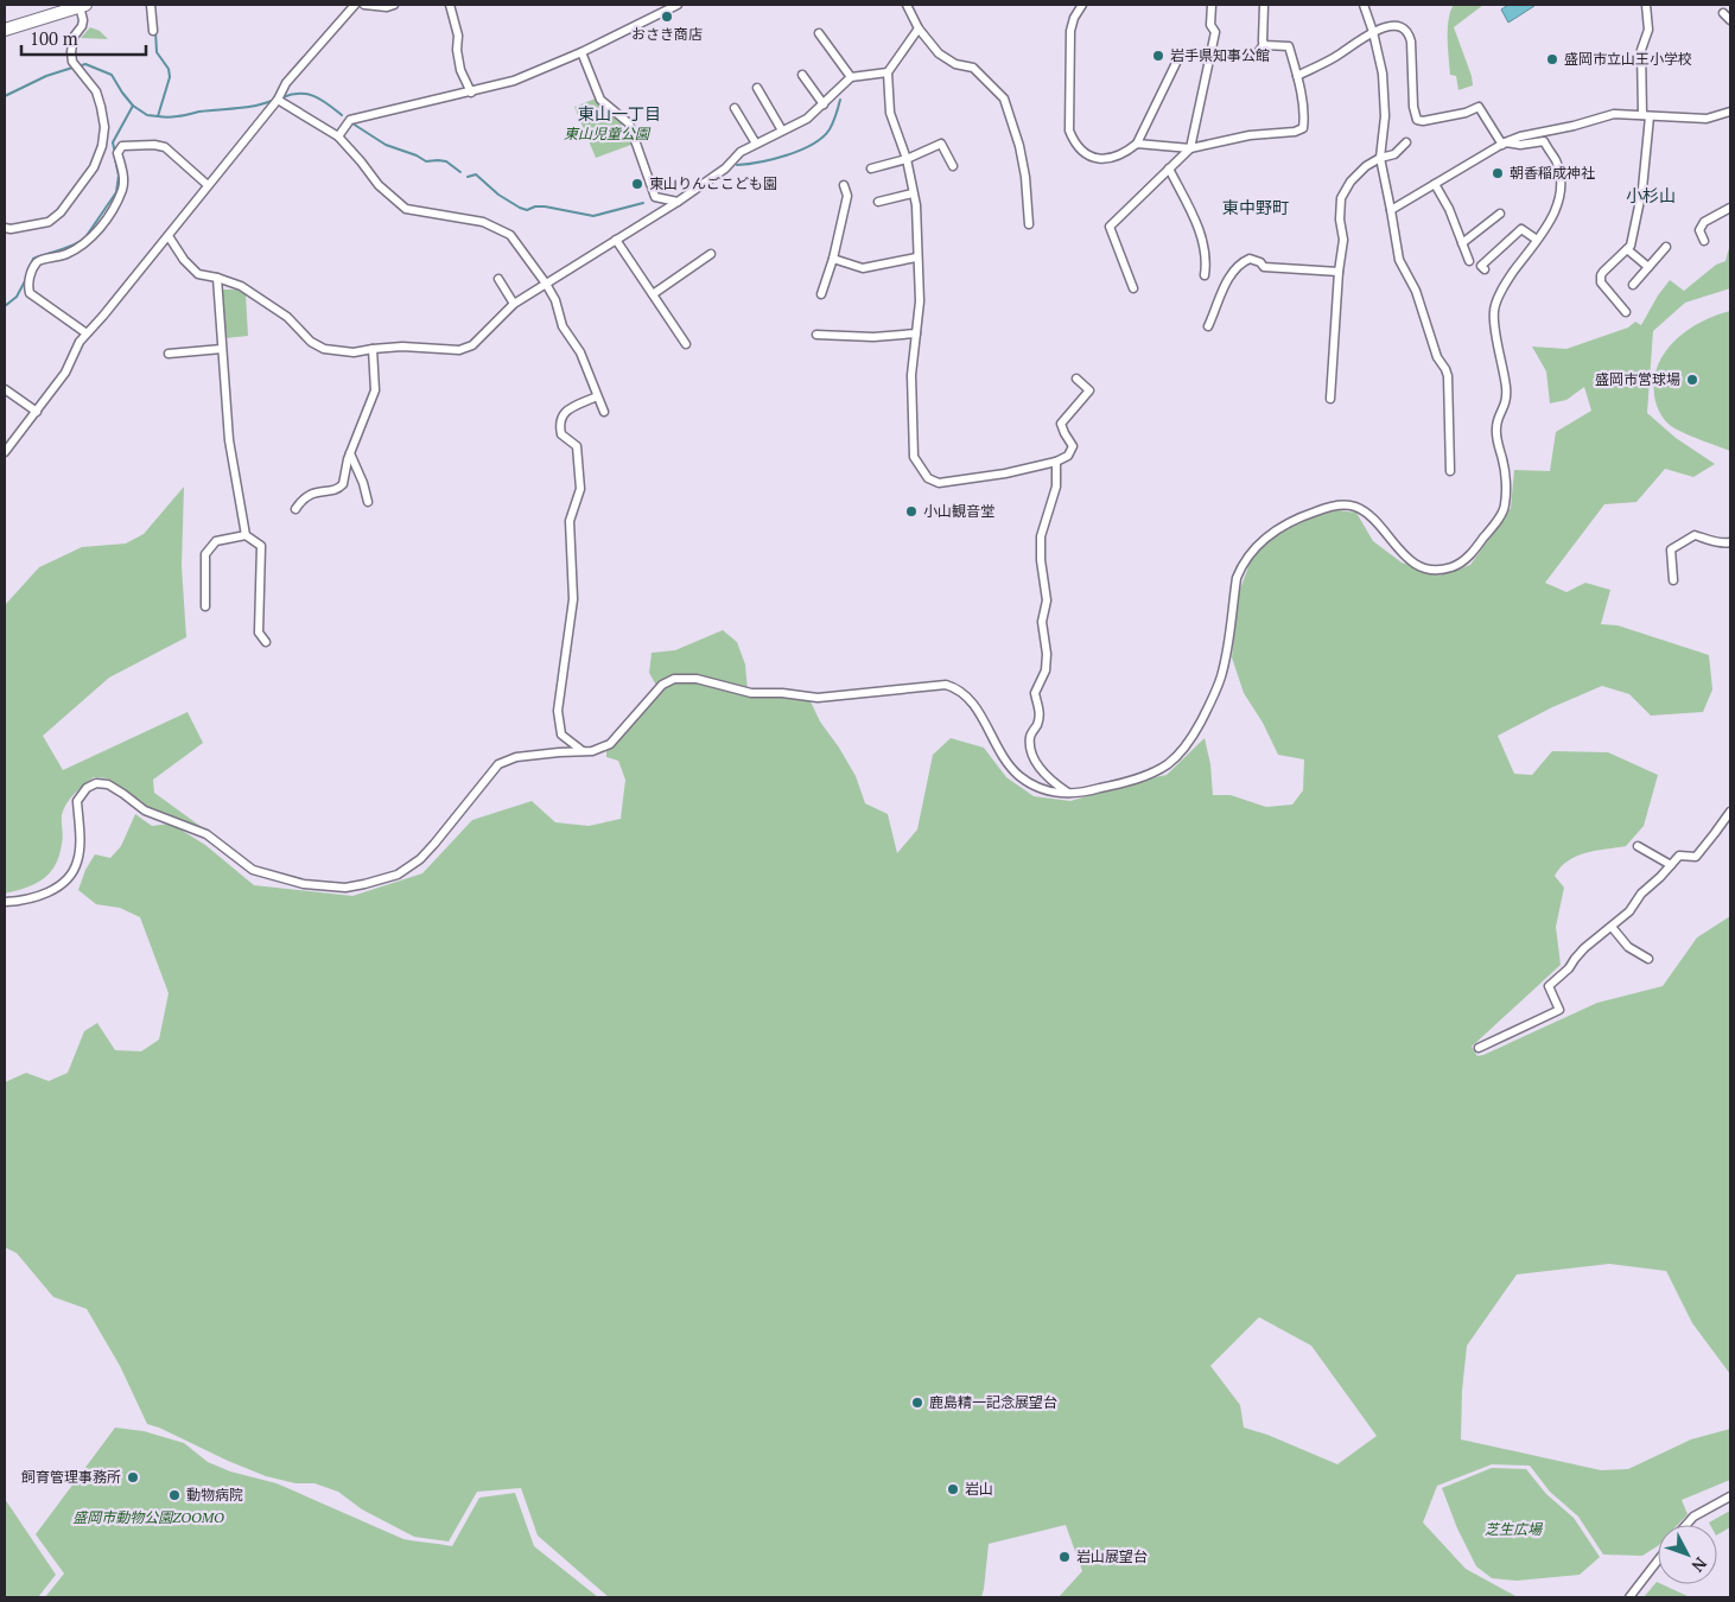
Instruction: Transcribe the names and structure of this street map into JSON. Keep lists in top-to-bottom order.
{
  "districts": ["東山一丁目", "小杉山", "東中野町"],
  "parks": ["東山児童公園", "盛岡市動物公園ZOOMO", "芝生広場"],
  "places": [
    "おさき商店",
    "岩手県知事公館",
    "盛岡市立山王小学校",
    "朝香稲成神社",
    "東山りんごこども園",
    "盛岡市営球場",
    "小山観音堂",
    "鹿島精一記念展望台",
    "飼育管理事務所",
    "岩山",
    "動物病院",
    "岩山展望台"
  ],
  "scale_bar": "100 m",
  "north": "bottom right"
}
